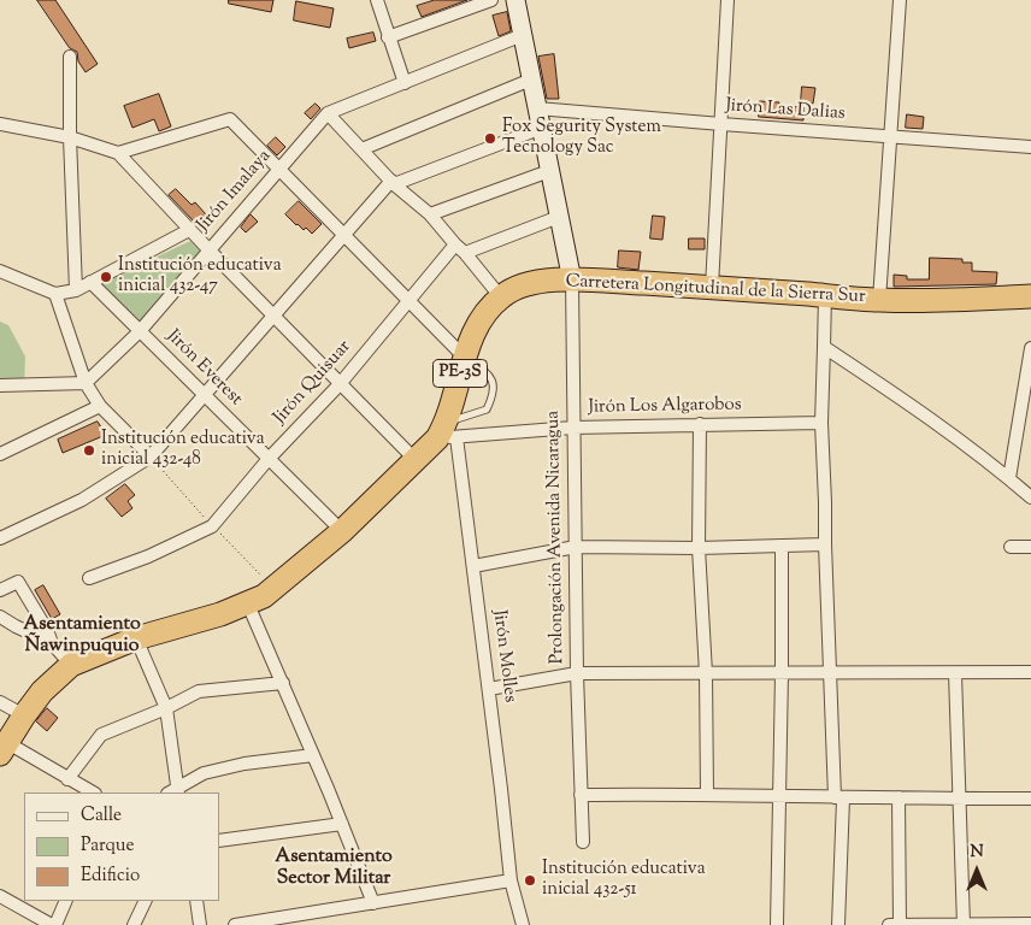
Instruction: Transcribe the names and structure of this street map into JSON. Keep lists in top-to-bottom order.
{
  "streets": {
    "highway": ["Carretera Longitudinal de la Sierra Sur", "PE-3S"],
    "street": [
      "Jirón Las Dalias",
      "Jirón Imalaya",
      "Jirón Everest",
      "Jirón Quisuar",
      "Jirón Los Algarobos",
      "Prolongación Avenida Nicaragua",
      "Jirón Molles"
    ]
  },
  "crossings": [
    ["Jirón Imalaya", "Jirón Everest"],
    ["Carretera Longitudinal de la Sierra Sur", "Jirón Everest"],
    ["Carretera Longitudinal de la Sierra Sur", "Jirón Los Algarobos"],
    ["Carretera Longitudinal de la Sierra Sur", "Prolongación Avenida Nicaragua"],
    ["Carretera Longitudinal de la Sierra Sur", "Jirón Molles"],
    ["Jirón Everest", "Jirón Quisuar"],
    ["Jirón Los Algarobos", "Prolongación Avenida Nicaragua"],
    ["Jirón Los Algarobos", "Jirón Molles"]
  ],
  "districts": ["Asentamiento Ñawinpuquio", "Asentamiento Sector Militar"],
  "places": [
    "Fox Segurity System Tecnology Sac",
    "Institución educativa inicial 432-47",
    "Institución educativa inicial 432-48",
    "Institución educativa inicial 432-51"
  ],
  "legend": ["Calle", "Parque", "Edificio"],
  "north": "top"
}
